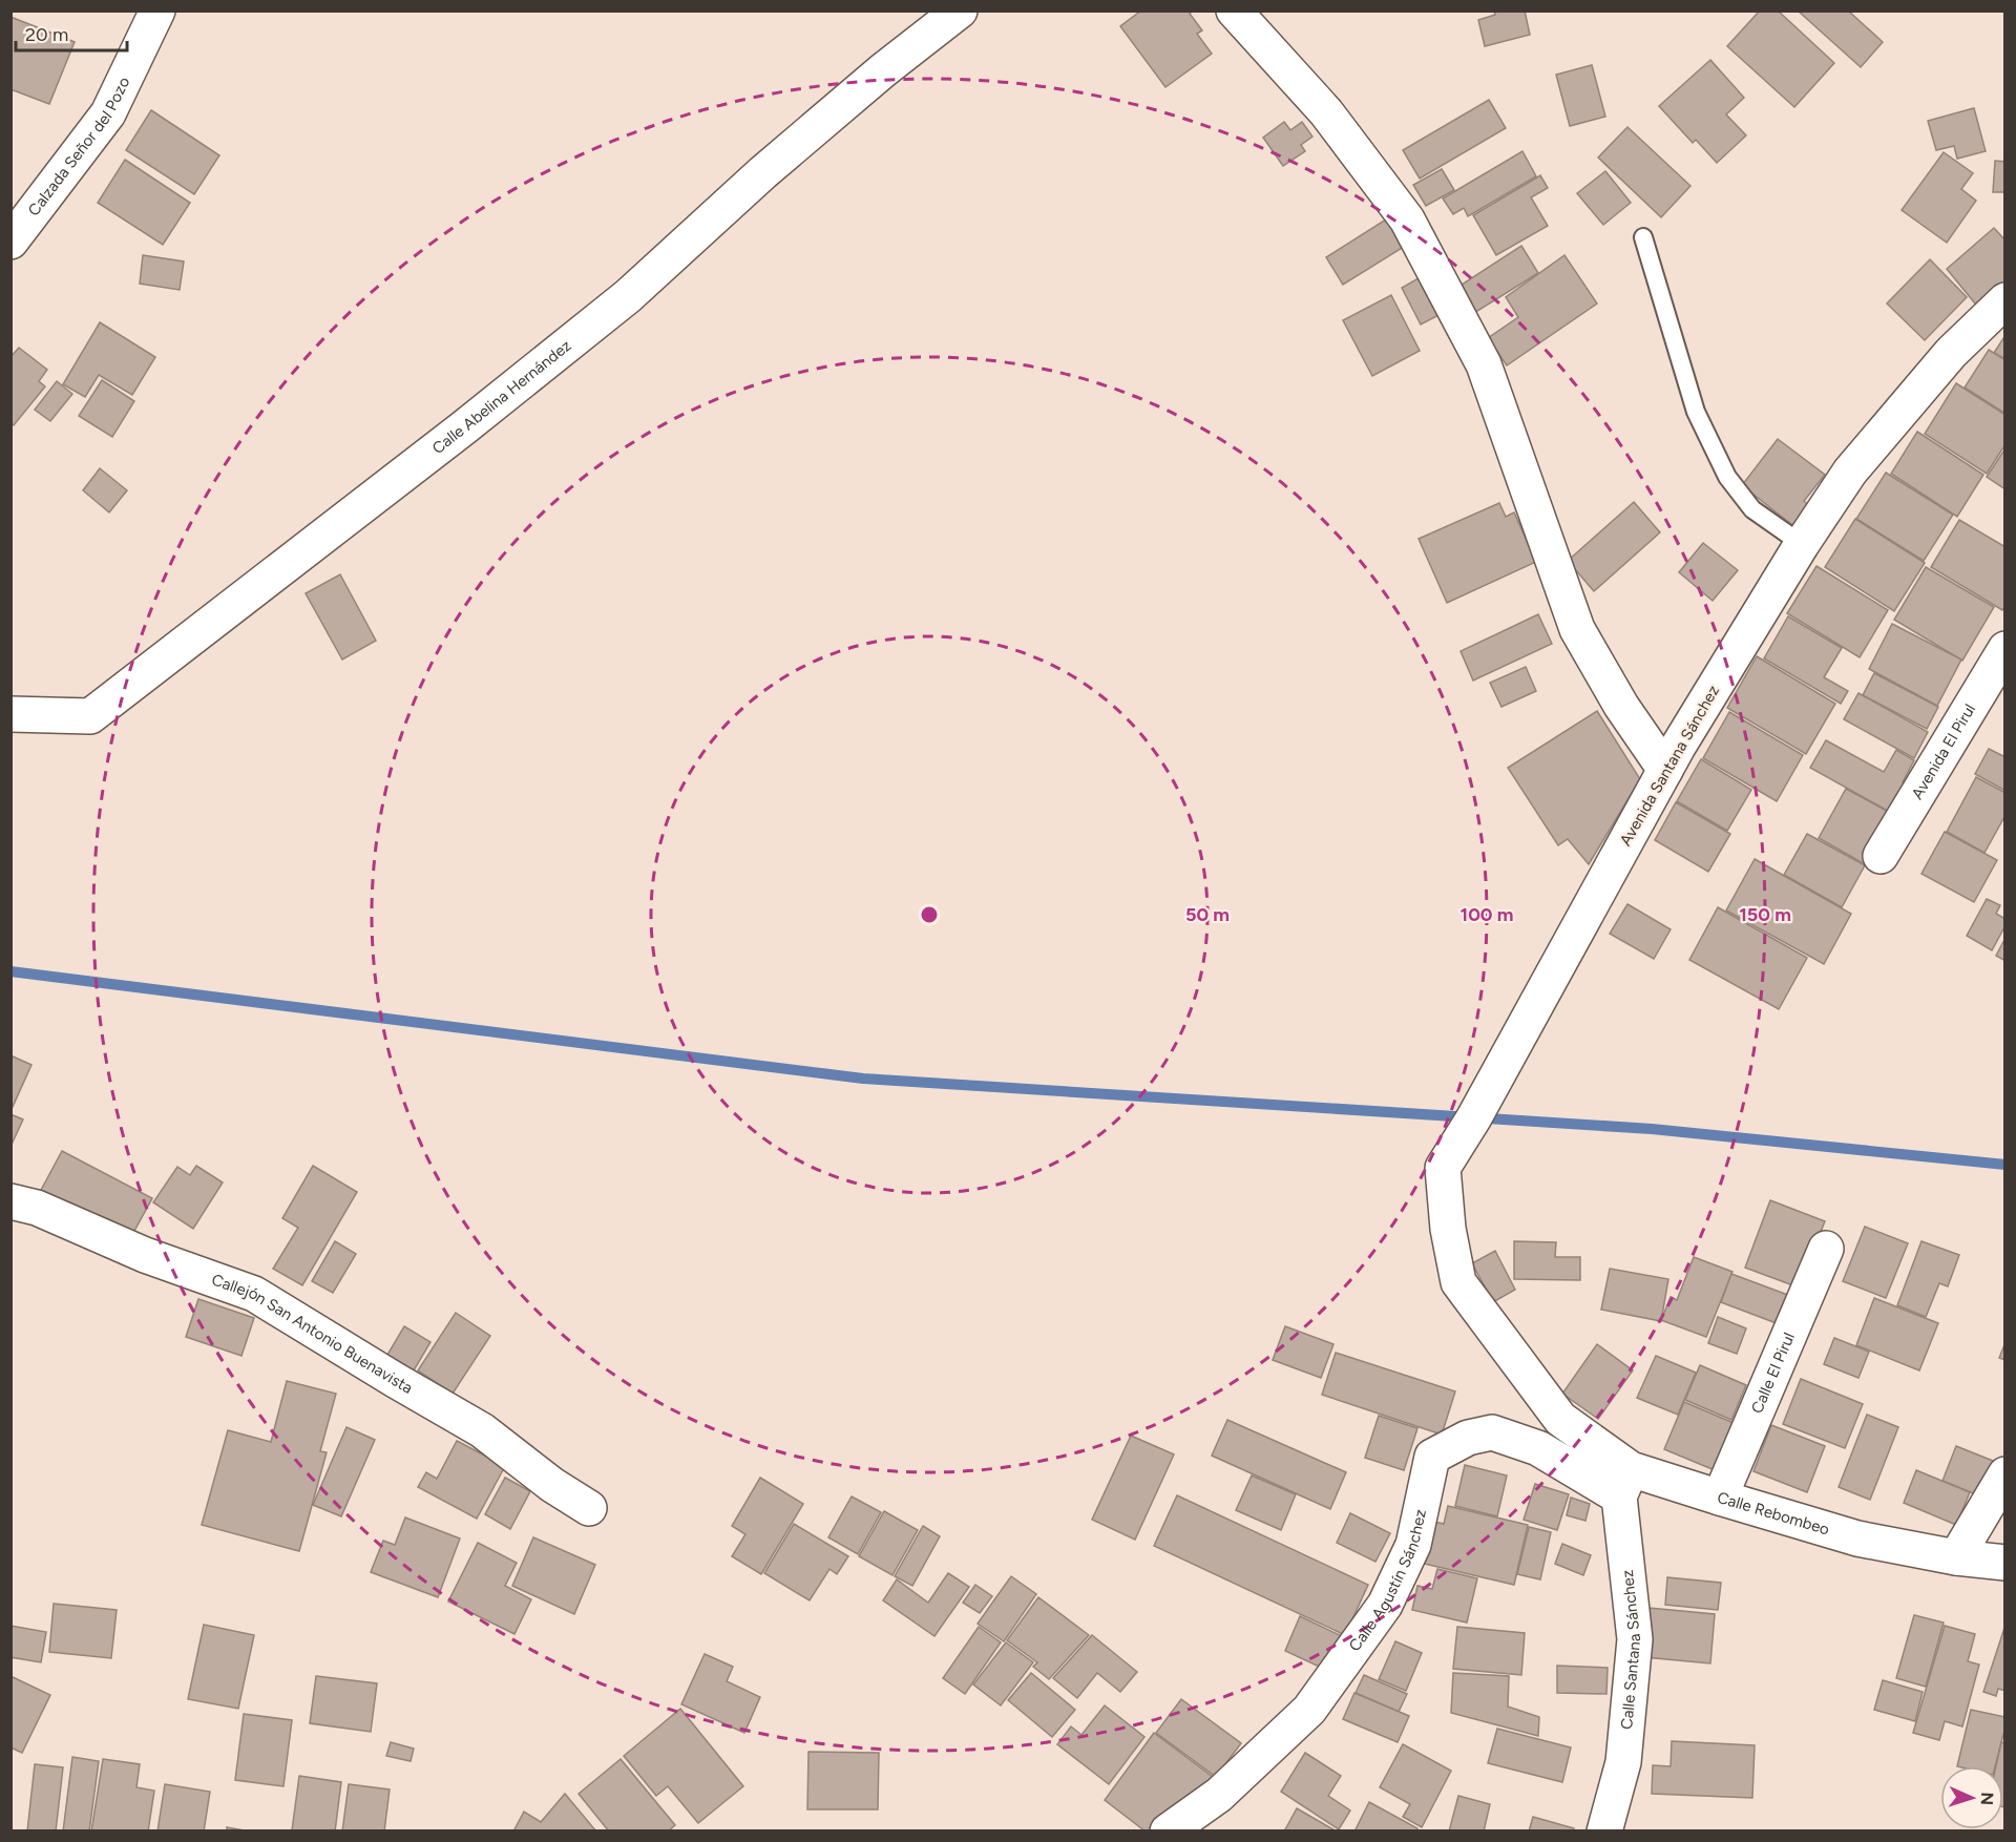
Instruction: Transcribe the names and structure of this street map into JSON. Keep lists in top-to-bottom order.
{
  "streets": {
    "street": [
      "Calzada Señor del Pozo",
      "Calle Abelina Hernández",
      "Avenida El Pirul",
      "Avenida Santana Sánchez",
      "Callejón San Antonio Buenavista",
      "Calle El Pirul",
      "Calle Rebombeo",
      "Calle Agustín Sánchez",
      "Calle Santana Sánchez"
    ]
  },
  "crossings": [
    ["Avenida Santana Sánchez", "Calle Rebombeo"],
    ["Calle El Pirul", "Calle Rebombeo"],
    ["Calle Rebombeo", "Calle Agustín Sánchez"],
    ["Calle Rebombeo", "Calle Santana Sánchez"],
    ["Calle Agustín Sánchez", "Calle Santana Sánchez"]
  ],
  "scale_bar": "20 m",
  "north": "right",
  "rings": ["50 m", "100 m", "150 m"]
}
